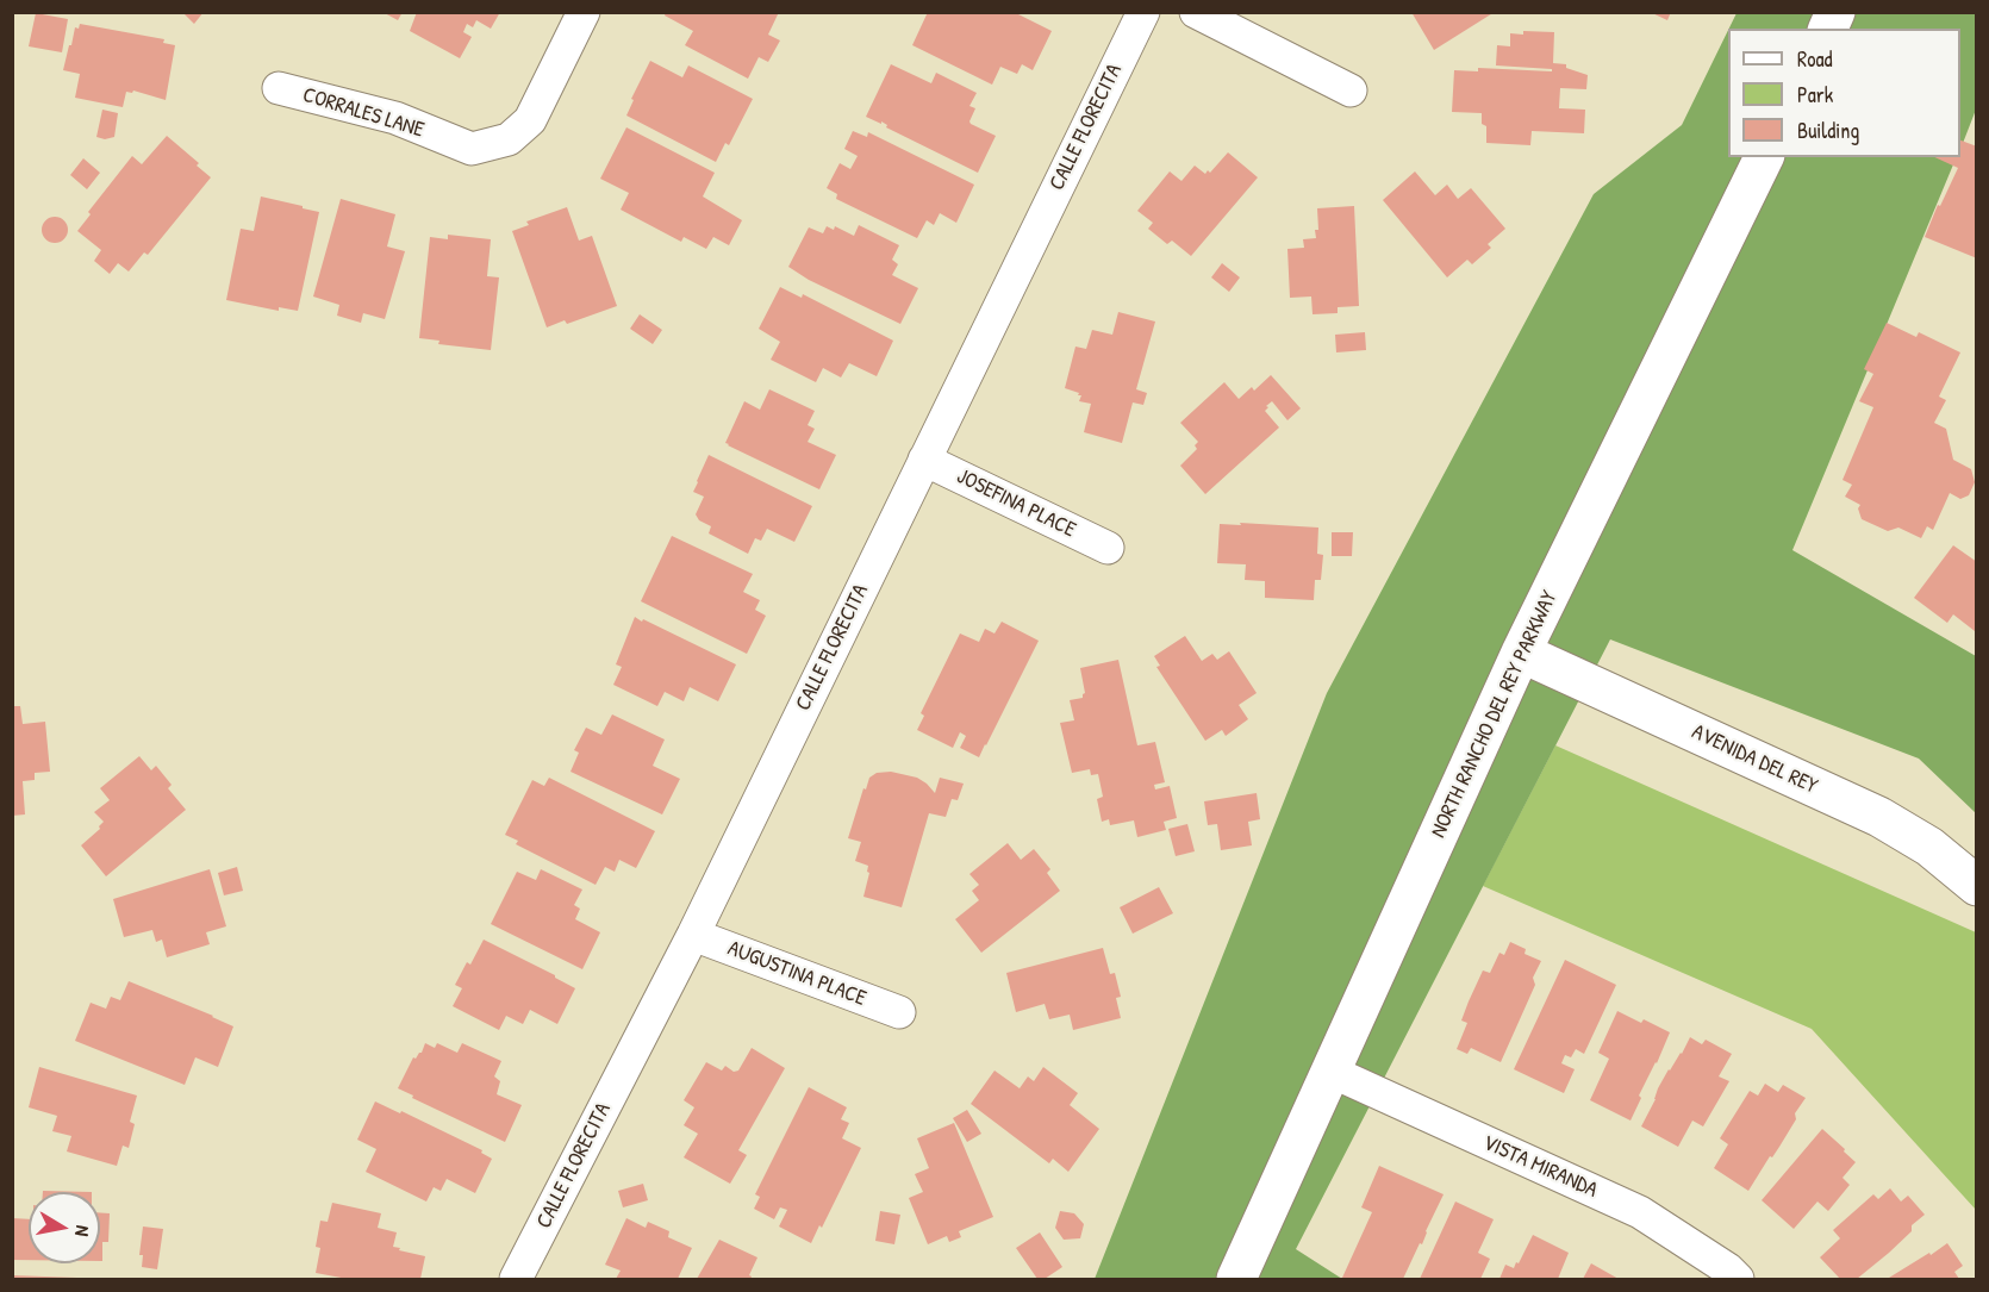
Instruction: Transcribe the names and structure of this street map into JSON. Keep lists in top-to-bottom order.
{
  "streets": {
    "street": [
      "CORRALES LANE",
      "CALLE FLORECITA",
      "JOSEFINA PLACE",
      "NORTH RANCHO DEL REY PARKWAY",
      "AVENIDA DEL REY",
      "AUGUSTINA PLACE",
      "VISTA MIRANDA"
    ]
  },
  "crossings": [
    ["CALLE FLORECITA", "JOSEFINA PLACE"],
    ["CALLE FLORECITA", "AUGUSTINA PLACE"],
    ["NORTH RANCHO DEL REY PARKWAY", "AVENIDA DEL REY"],
    ["NORTH RANCHO DEL REY PARKWAY", "VISTA MIRANDA"]
  ],
  "legend": ["Road", "Park", "Building"],
  "north": "right"
}
